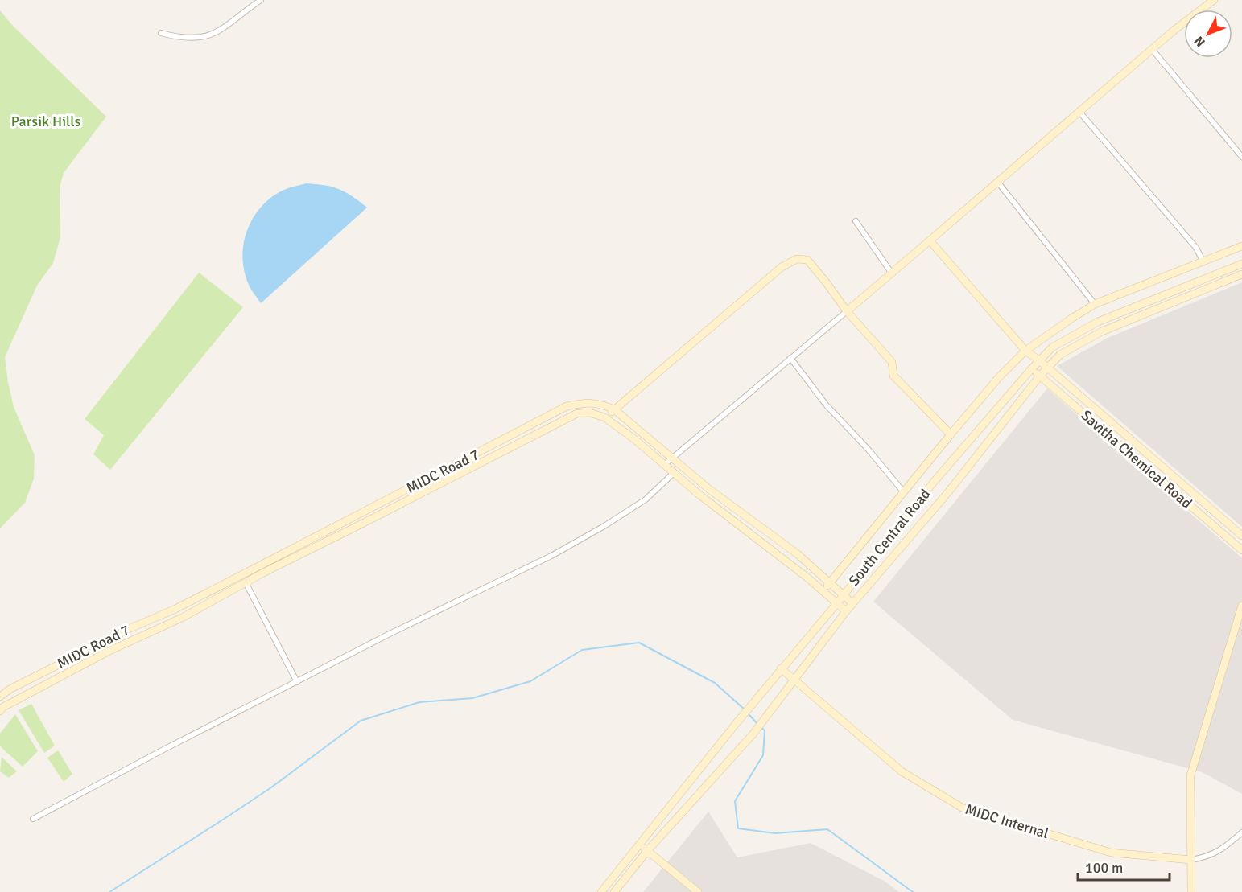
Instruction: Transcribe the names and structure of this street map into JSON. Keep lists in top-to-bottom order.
{
  "streets": {
    "street": [
      "Savitha Chemical Road",
      "MIDC Road 7",
      "South Central Road",
      "MIDC Internal"
    ]
  },
  "crossings": [
    ["Savitha Chemical Road", "South Central Road"],
    ["MIDC Road 7", "South Central Road"],
    ["South Central Road", "MIDC Internal"]
  ],
  "parks": ["Parsik Hills"],
  "scale_bar": "100 m",
  "north": "bottom left"
}
